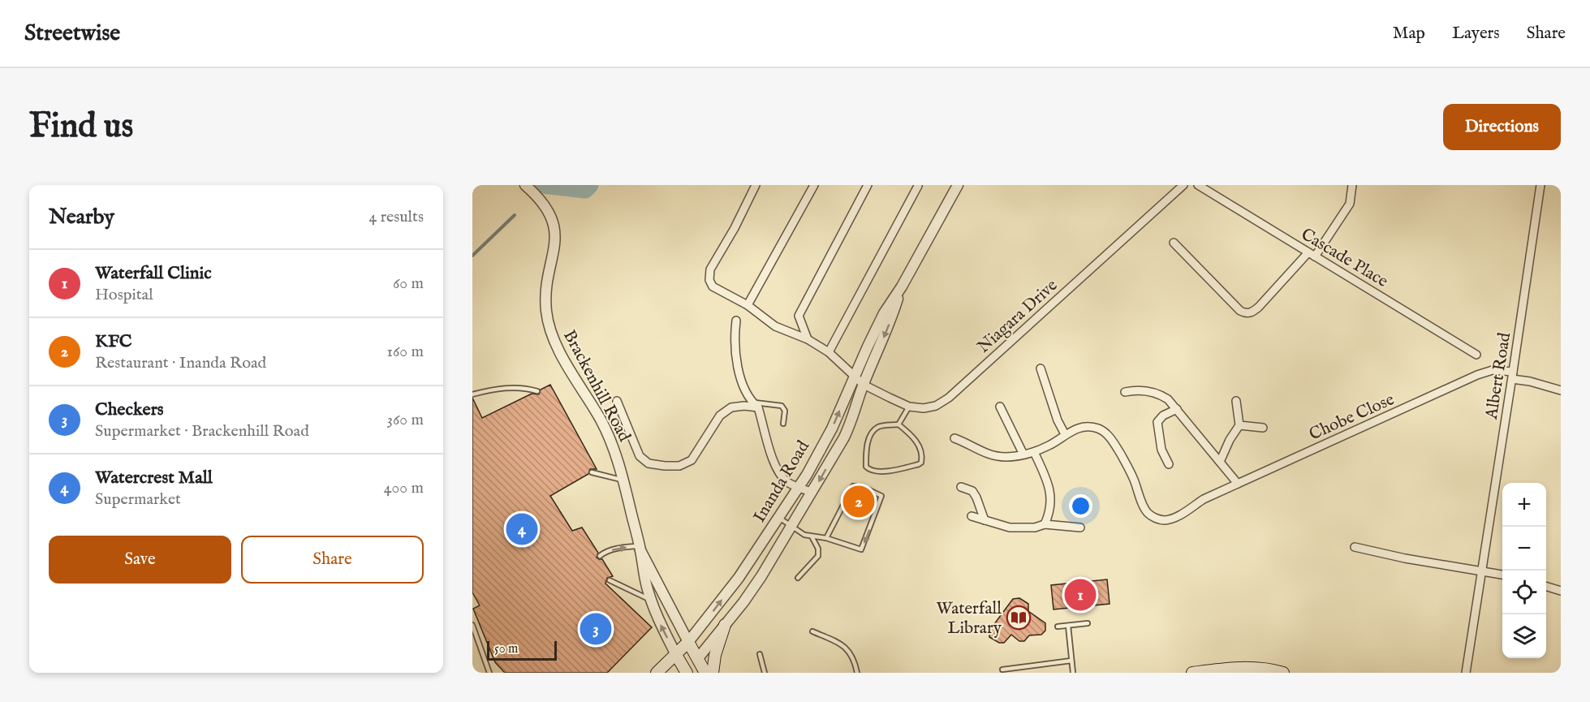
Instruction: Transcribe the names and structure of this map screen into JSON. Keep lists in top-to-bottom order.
{
  "streets": {
    "main road": ["Inanda Road"],
    "street": [
      "Cascade Place",
      "Niagara Drive",
      "Albert Road",
      "Brackenhill Road",
      "Chobe Close"
    ]
  },
  "crossings": [
    ["Niagara Drive", "Inanda Road"],
    ["Albert Road", "Chobe Close"],
    ["Brackenhill Road", "Inanda Road"]
  ],
  "places": {
    "library": ["Waterfall Library"]
  },
  "scale_bar": "50 m",
  "page": {
    "header": "Streetwise",
    "nav": ["Map", "Layers", "Share"],
    "buttons": [
      "Directions",
      ["Save", "Share"]
    ],
    "title": "Find us",
    "heading": ["Nearby", "4 results"],
    "list": [
      {
        "mark": "1",
        "name": "Waterfall Clinic",
        "note": "Hospital",
        "value": "60 m"
      },
      {
        "mark": "2",
        "name": "KFC",
        "note": "Restaurant · Inanda Road",
        "value": "160 m"
      },
      {
        "mark": "3",
        "name": "Checkers",
        "note": "Supermarket · Brackenhill Road",
        "value": "360 m"
      },
      {
        "mark": "4",
        "name": "Watercrest Mall",
        "note": "Supermarket",
        "value": "400 m"
      }
    ],
    "map_buttons": ["+", "−"],
    "pins": [
      "2",
      "4",
      "1",
      "3"
    ],
    "scale": "50 m"
  }
}
